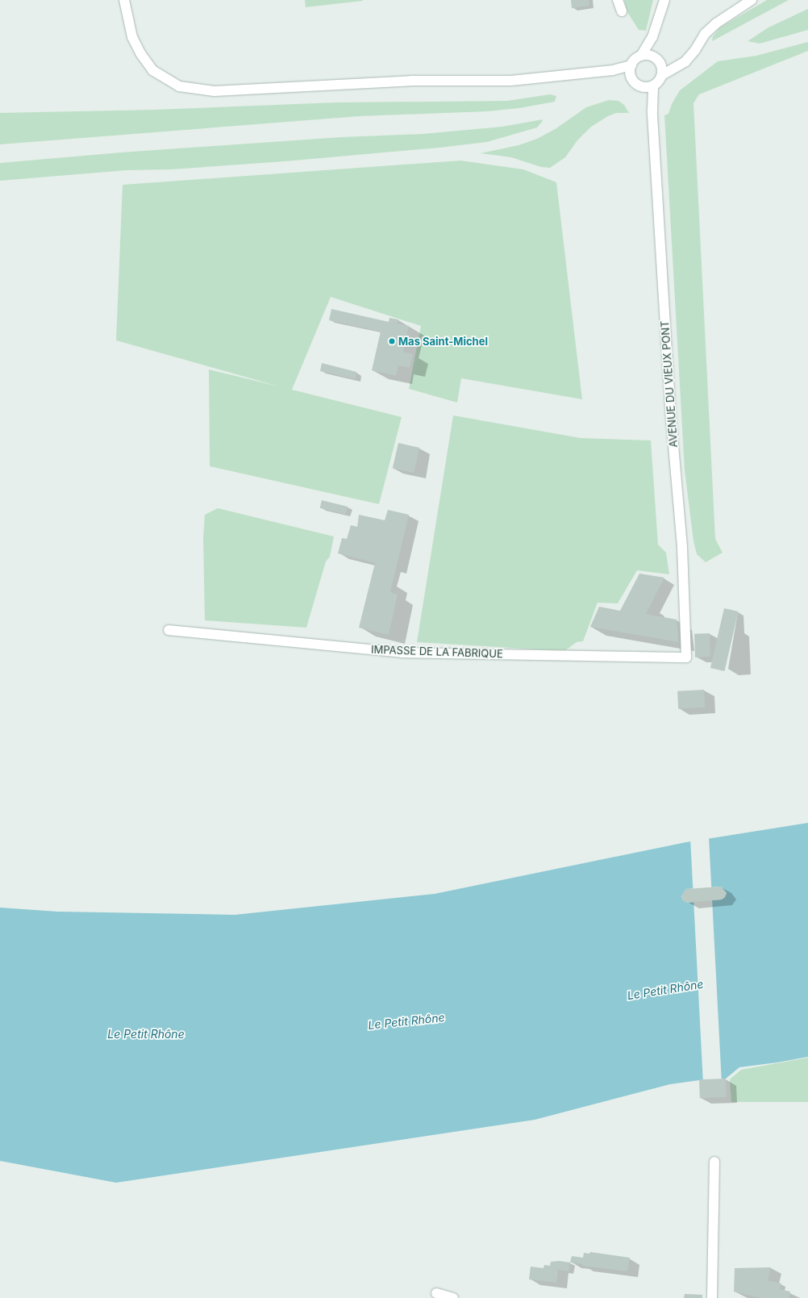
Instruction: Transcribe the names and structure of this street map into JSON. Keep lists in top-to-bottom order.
{
  "streets": {
    "street": ["AVENUE DU VIEUX PONT", "IMPASSE DE LA FABRIQUE"]
  },
  "crossings": [
    ["AVENUE DU VIEUX PONT", "IMPASSE DE LA FABRIQUE"]
  ],
  "water": ["Le Petit Rhône"],
  "places": ["Mas Saint-Michel"]
}
